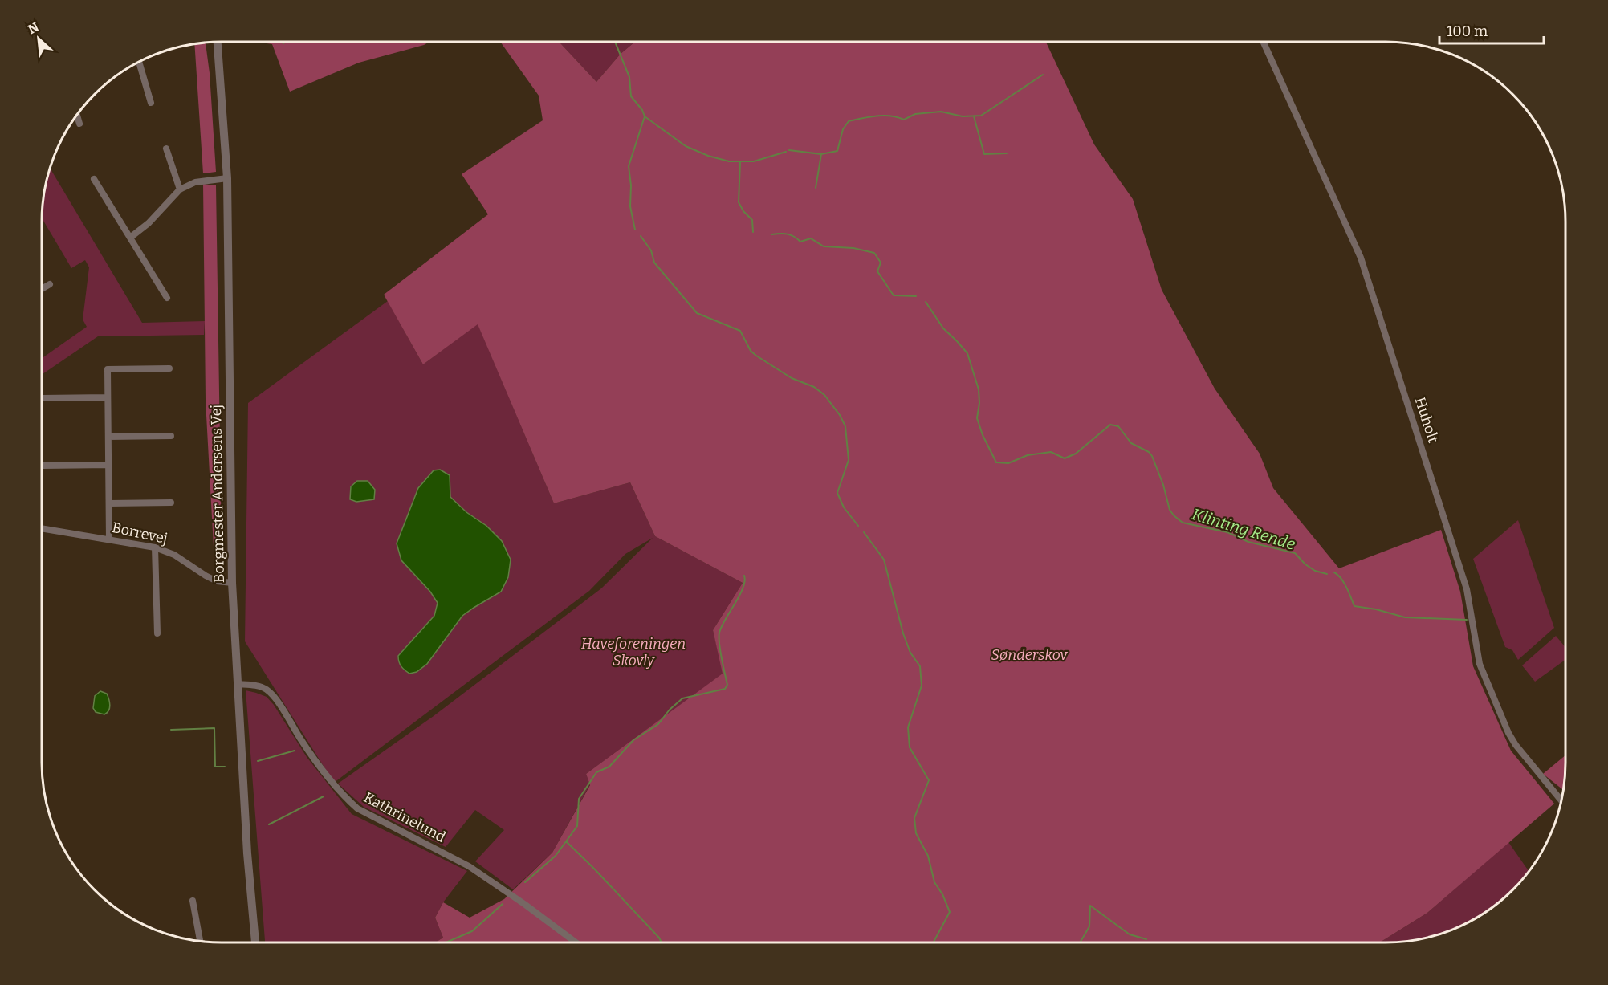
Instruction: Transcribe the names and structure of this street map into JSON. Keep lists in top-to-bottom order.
{
  "streets": {
    "street": [
      "Huholt",
      "Borgmester Andersens Vej",
      "Borrevej",
      "Kathrinelund"
    ]
  },
  "crossings": [
    ["Borgmester Andersens Vej", "Borrevej"],
    ["Borgmester Andersens Vej", "Kathrinelund"]
  ],
  "water": ["Klinting Rende"],
  "parks": ["Haveforeningen Skovly", "Sønderskov"],
  "scale_bar": "100 m",
  "north": "top left"
}
